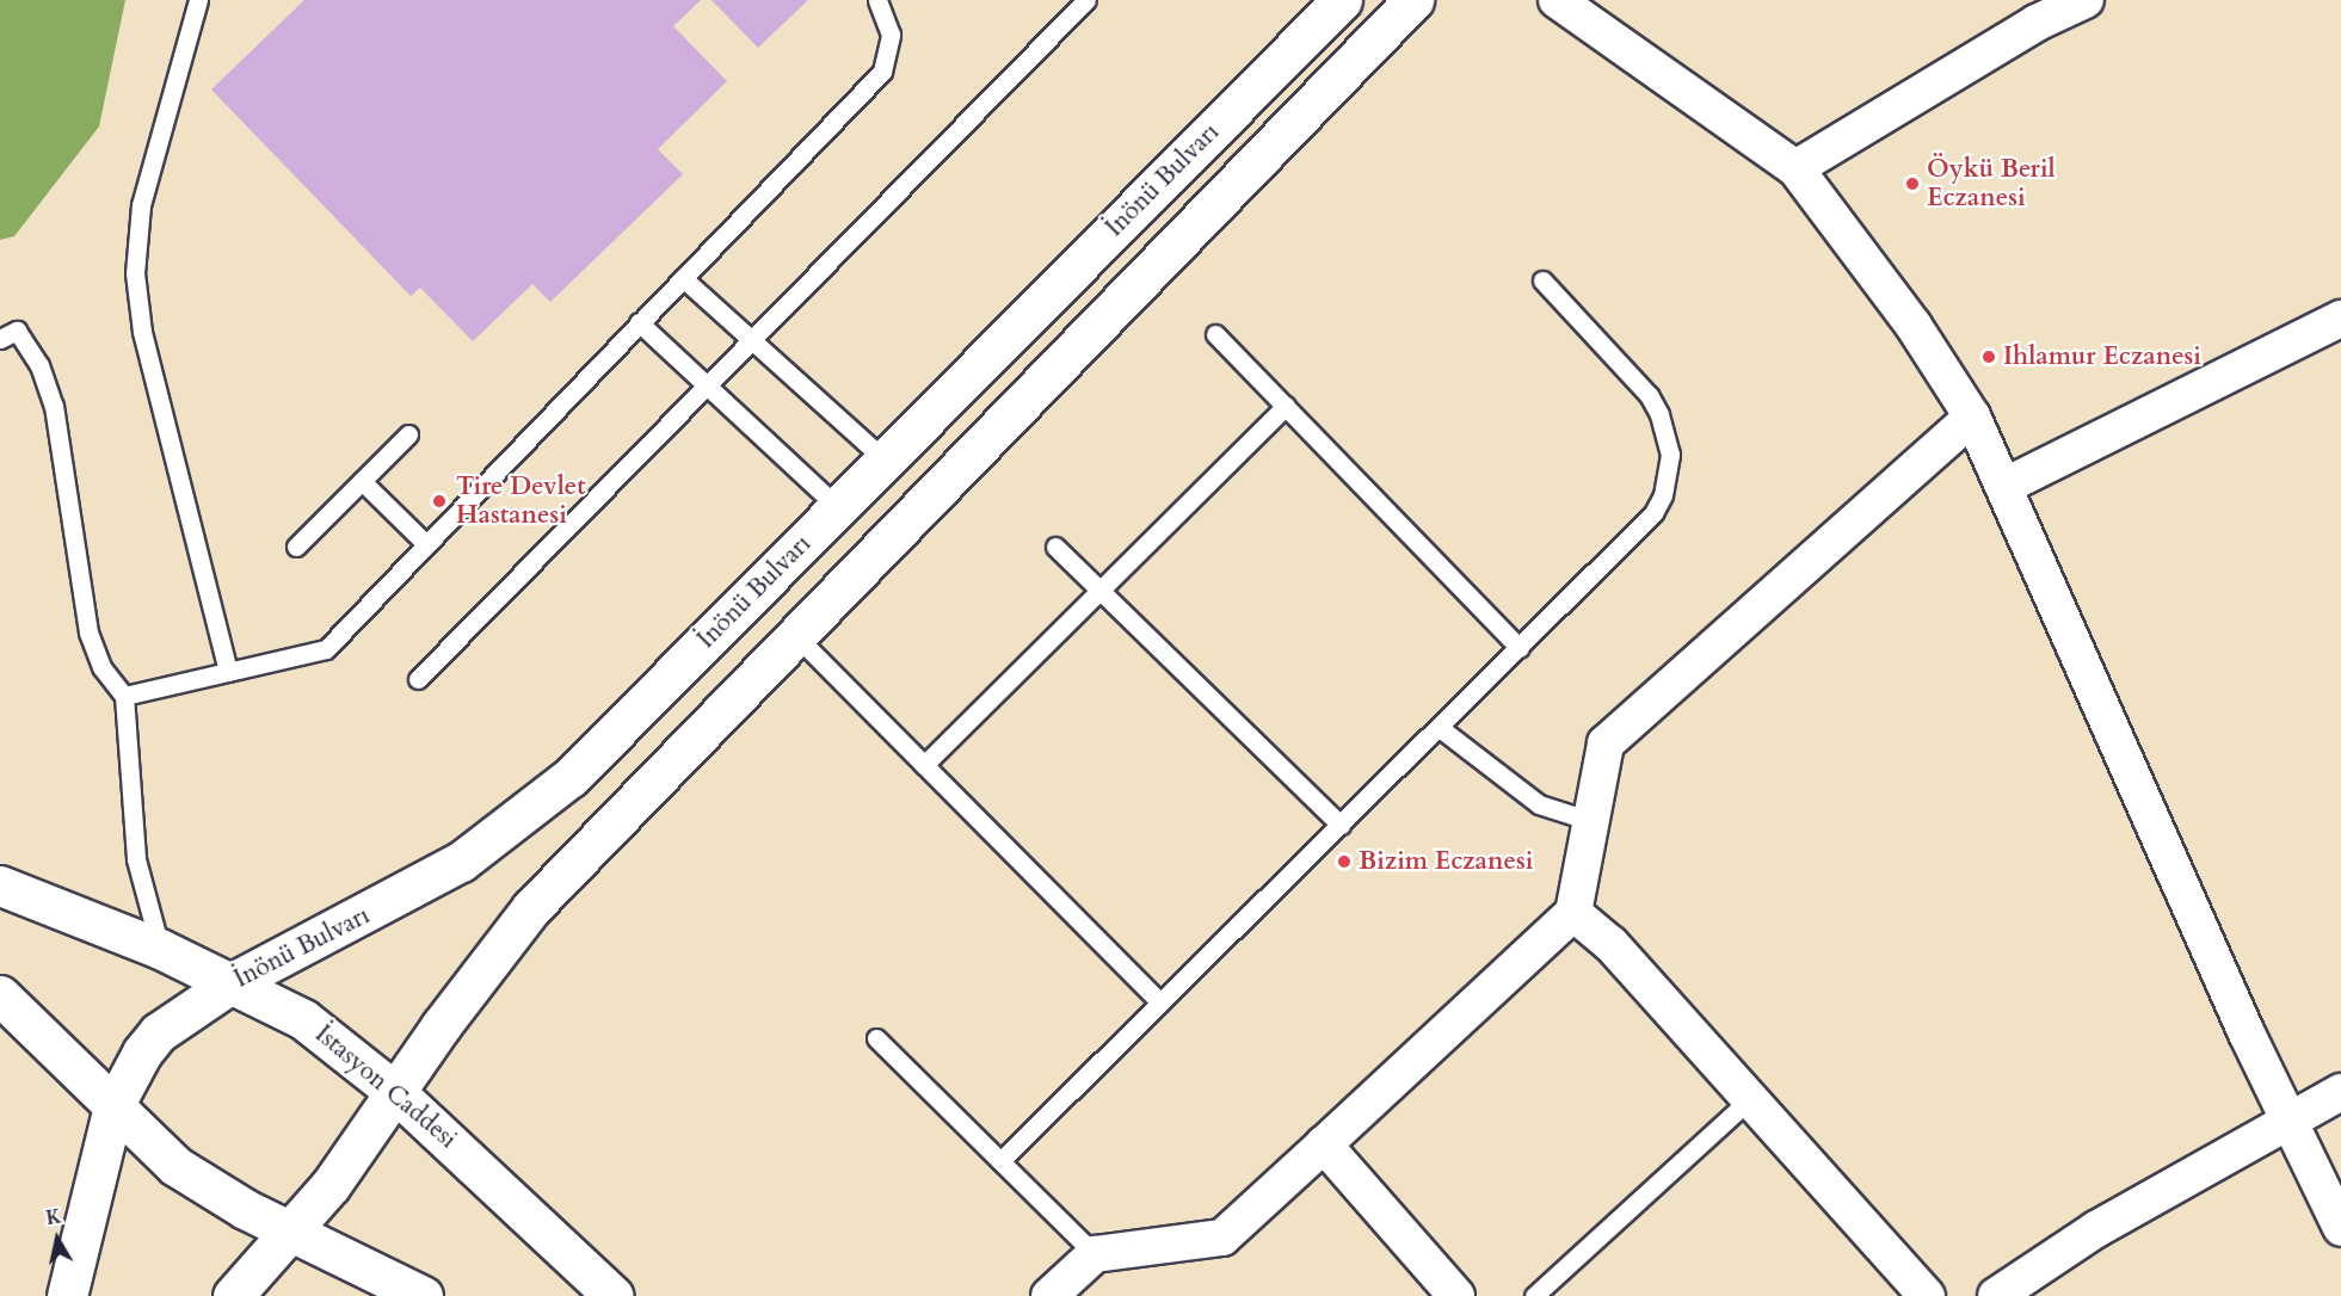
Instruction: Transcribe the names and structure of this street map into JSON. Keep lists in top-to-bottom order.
{
  "streets": {
    "main road": ["İnönü Bulvarı", "İstasyon Caddesi"]
  },
  "crossings": [
    ["İnönü Bulvarı", "İstasyon Caddesi"]
  ],
  "places": [
    "Öykü Beril Eczanesi",
    "Ihlamur Eczanesi",
    "Tire Devlet Hastanesi",
    "Bizim Eczanesi"
  ],
  "north": "top"
}
